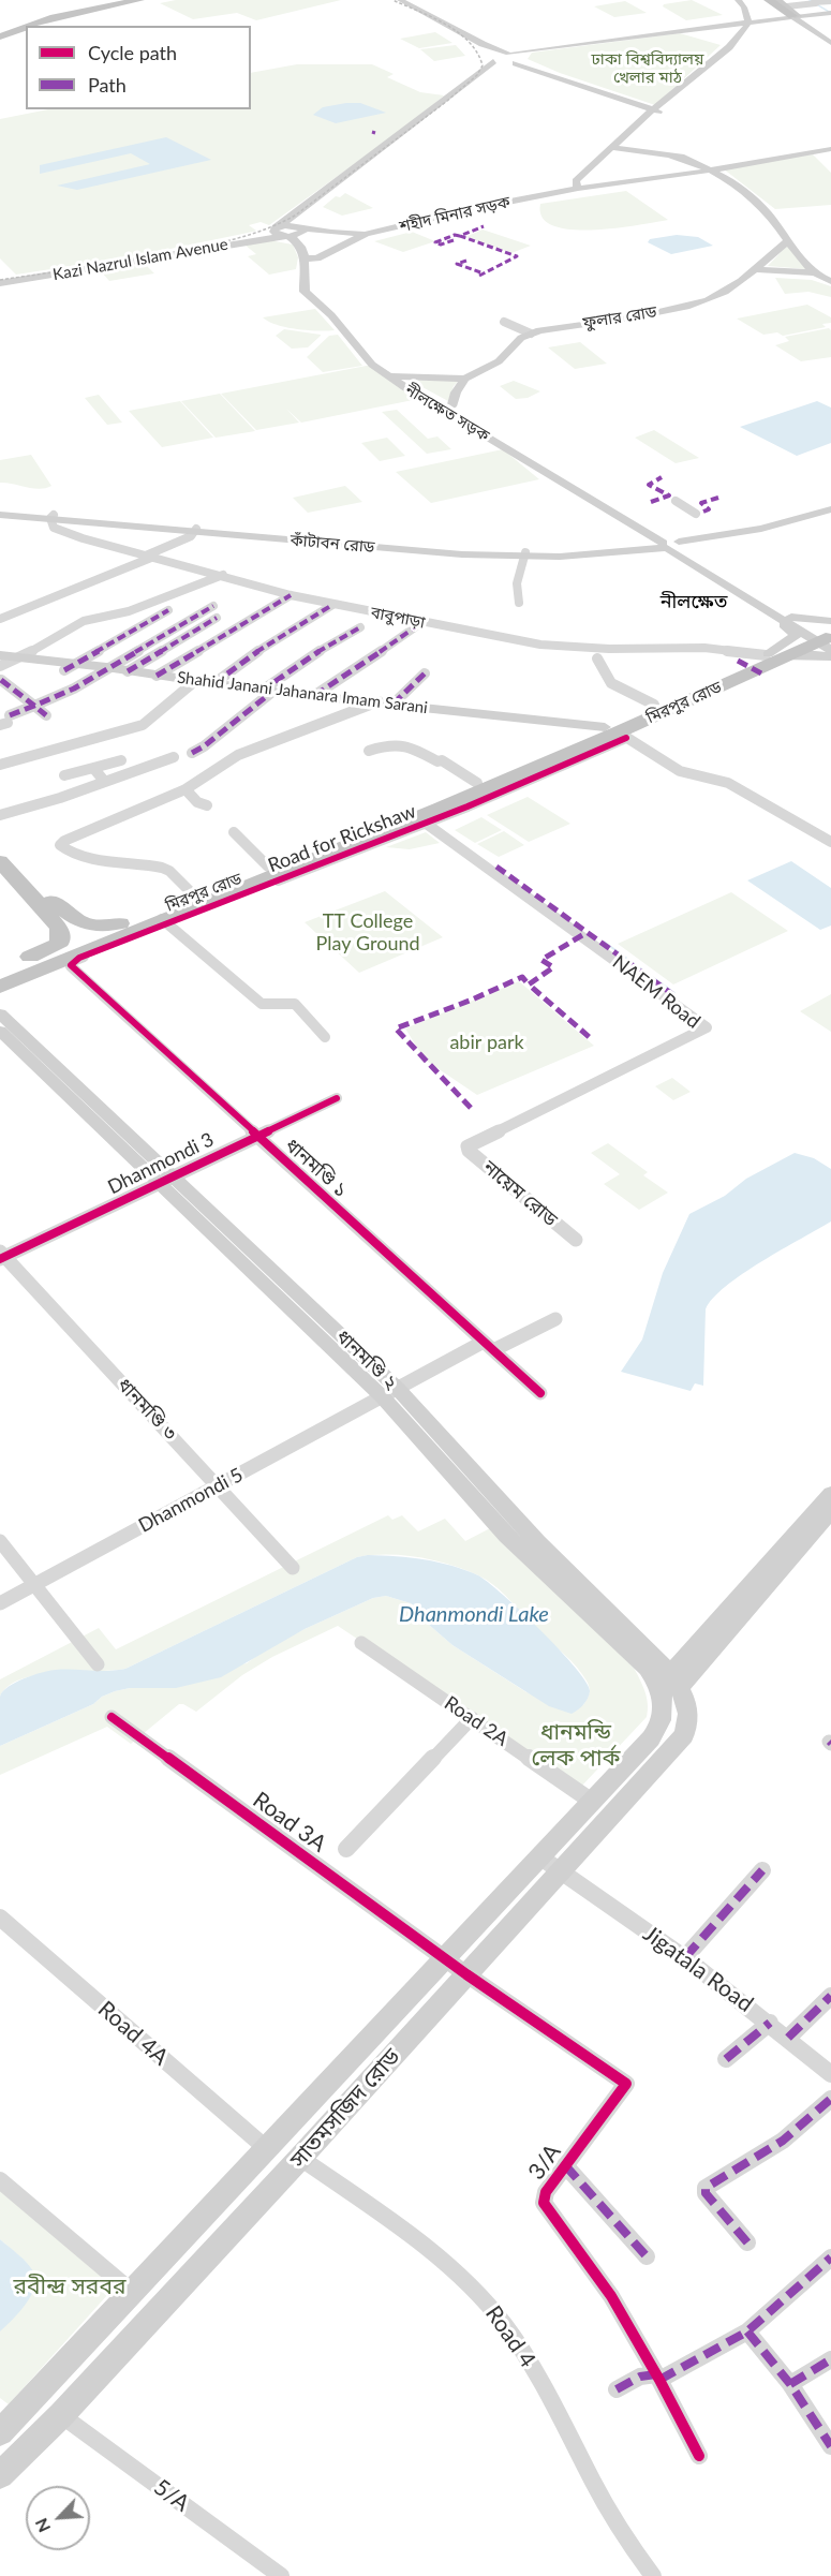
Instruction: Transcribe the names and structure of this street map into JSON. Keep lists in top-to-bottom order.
{
  "streets": {
    "highway": ["মিরপুর রোড"],
    "main road": [
      "শহীদ মিনার সড়ক",
      "Kazi Nazrul Islam Avenue",
      "ফুলার রোড",
      "নীলক্ষেত সড়ক",
      "কাঁটাবন রোড",
      "Shahid Janani Jahanara Imam Sarani",
      "ধানমণ্ডি ২",
      "সাতমসজিদ রোড"
    ],
    "street": [
      "বাবুপাড়া",
      "NAEM Road",
      "Dhanmondi 3",
      "ধানমণ্ডি ১",
      "নায়েম রোড",
      "ধানমণ্ডি ৩",
      "Dhanmondi 5",
      "Road 2A",
      "Road 3A",
      "Jigatala Road",
      "Road 4A",
      "3/A",
      "Road 4",
      "5/A"
    ],
    "cycle path": ["Road for Rickshaw"]
  },
  "crossings": [
    ["শহীদ মিনার সড়ক", "Kazi Nazrul Islam Avenue"],
    ["শহীদ মিনার সড়ক", "নীলক্ষেত সড়ক"],
    ["নীলক্ষেত সড়ক", "কাঁটাবন রোড"],
    ["নীলক্ষেত সড়ক", "মিরপুর রোড"],
    ["কাঁটাবন রোড", "বাবুপাড়া"],
    ["বাবুপাড়া", "মিরপুর রোড"],
    ["Shahid Janani Jahanara Imam Sarani", "মিরপুর রোড"],
    ["মিরপুর রোড", "NAEM Road"],
    ["মিরপুর রোড", "ধানমণ্ডি ১"],
    ["NAEM Road", "নায়েম রোড"],
    ["Dhanmondi 3", "ধানমণ্ডি ১"],
    ["Dhanmondi 3", "ধানমণ্ডি ২"],
    ["Dhanmondi 3", "ধানমণ্ডি ৩"],
    ["ধানমণ্ডি ১", "Dhanmondi 5"],
    ["ধানমণ্ডি ২", "Dhanmondi 5"],
    ["ধানমণ্ডি ২", "সাতমসজিদ রোড"],
    ["ধানমণ্ডি ৩", "Dhanmondi 5"],
    ["Road 2A", "সাতমসজিদ রোড"],
    ["Road 3A", "সাতমসজিদ রোড"],
    ["Road 3A", "3/A"],
    ["Jigatala Road", "সাতমসজিদ রোড"],
    ["Road 4A", "সাতমসজিদ রোড"],
    ["সাতমসজিদ রোড", "Road 4"],
    ["সাতমসজিদ রোড", "5/A"]
  ],
  "districts": ["নীলক্ষেত"],
  "water": ["Dhanmondi Lake"],
  "parks": [
    "ঢাকা বিশ্ববিদ্যালয় খেলার মাঠ",
    "TT College Play Ground",
    "abir park",
    "ধানমন্ডি লেক পার্ক",
    "রবীন্দ্র সরবর"
  ],
  "legend": ["Cycle path", "Path"],
  "north": "bottom left"
}
